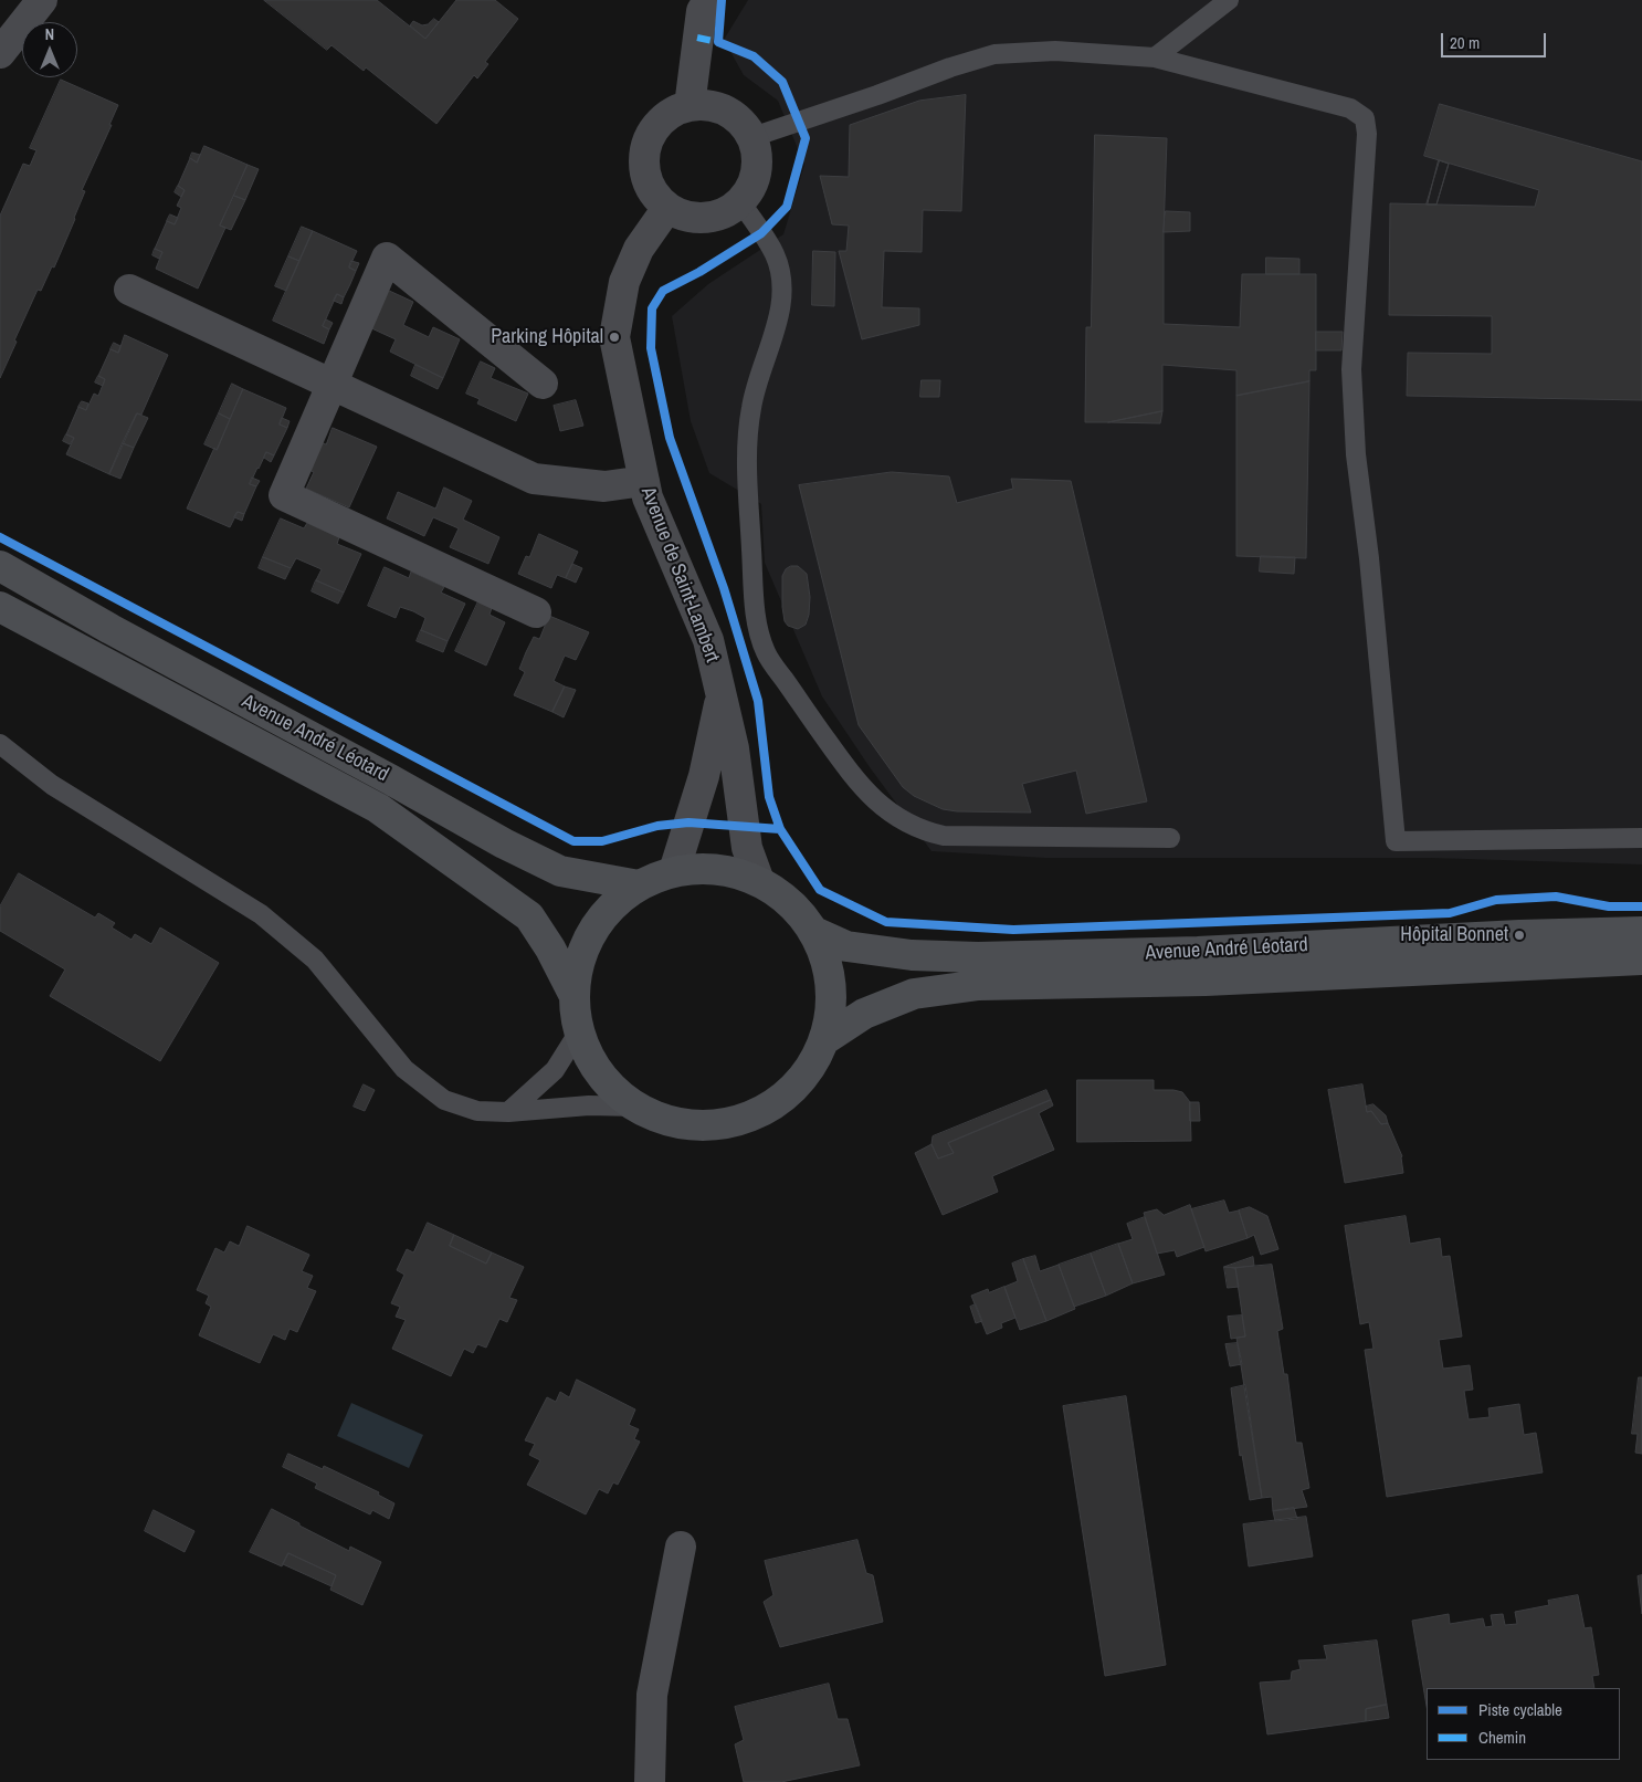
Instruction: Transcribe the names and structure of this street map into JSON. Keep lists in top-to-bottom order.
{
  "streets": {
    "main road": ["Avenue André Léotard"],
    "street": ["Avenue de Saint-Lambert"]
  },
  "places": ["Parking Hôpital", "Hôpital Bonnet"],
  "legend": ["Piste cyclable", "Chemin"],
  "scale_bar": "20 m",
  "north": "top"
}
